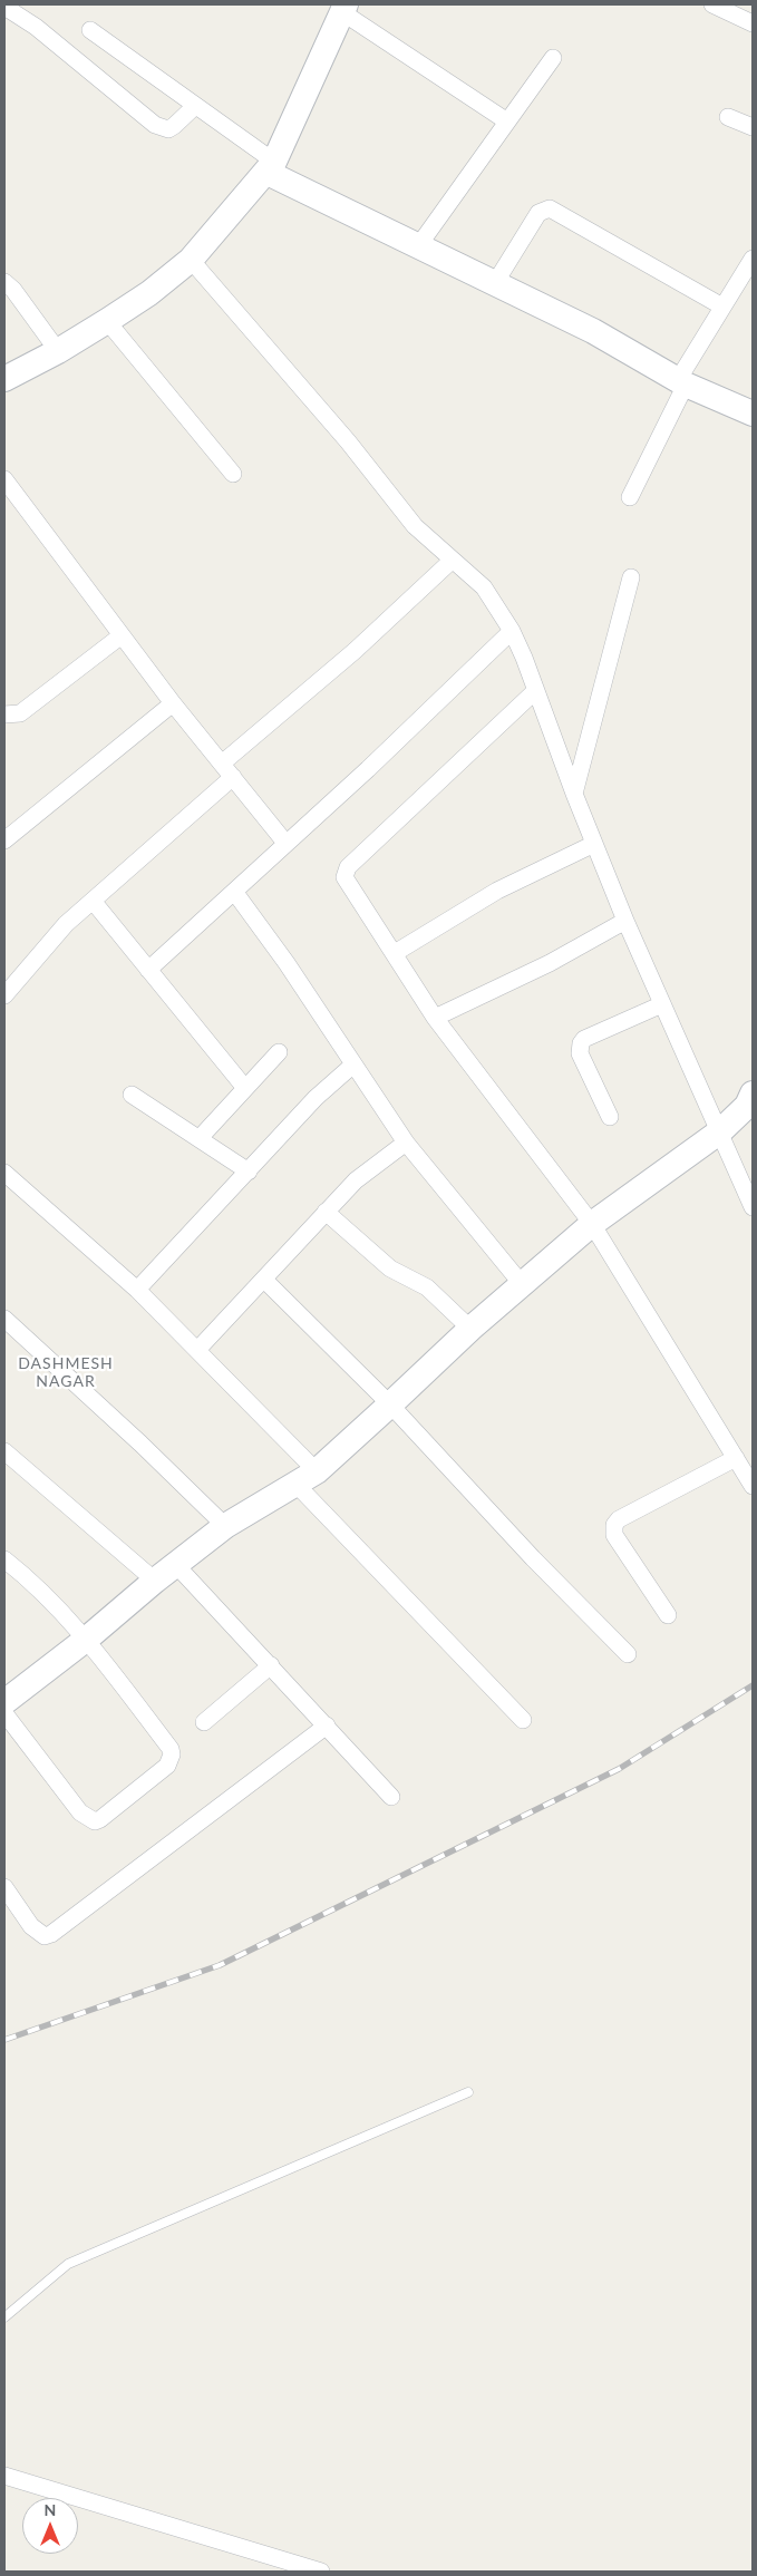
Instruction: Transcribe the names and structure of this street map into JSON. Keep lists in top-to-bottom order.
{
  "districts": ["DASHMESH NAGAR"],
  "north": "top"
}
